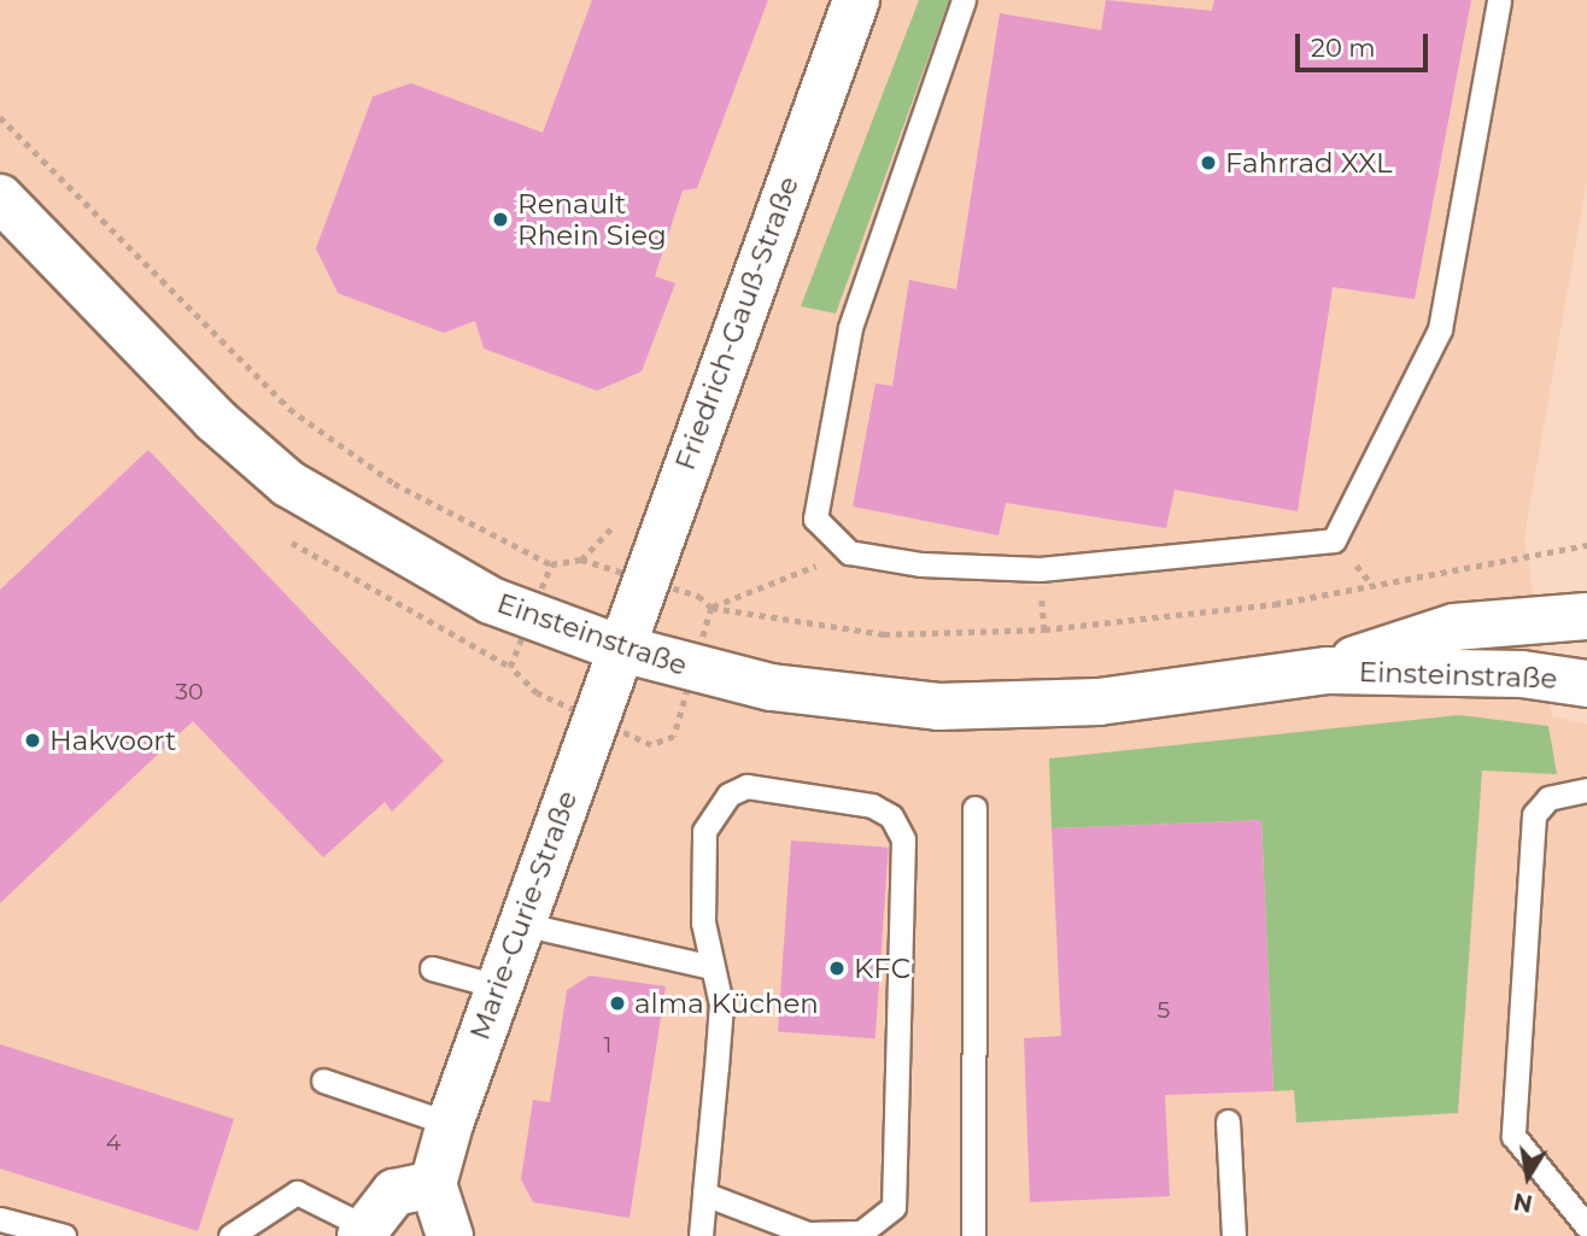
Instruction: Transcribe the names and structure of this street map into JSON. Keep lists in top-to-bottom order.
{
  "streets": {
    "street": ["Friedrich-Gauß-Straße", "Einsteinstraße", "Marie-Curie-Straße"]
  },
  "crossings": [
    ["Friedrich-Gauß-Straße", "Einsteinstraße"],
    ["Friedrich-Gauß-Straße", "Marie-Curie-Straße"],
    ["Einsteinstraße", "Marie-Curie-Straße"]
  ],
  "places": [
    "Fahrrad XXL",
    "Renault Rhein Sieg",
    "Hakvoort",
    "KFC",
    "alma Küchen"
  ],
  "house_numbers": [
    "30",
    "5",
    "1",
    "4"
  ],
  "scale_bar": "20 m",
  "north": "bottom"
}
